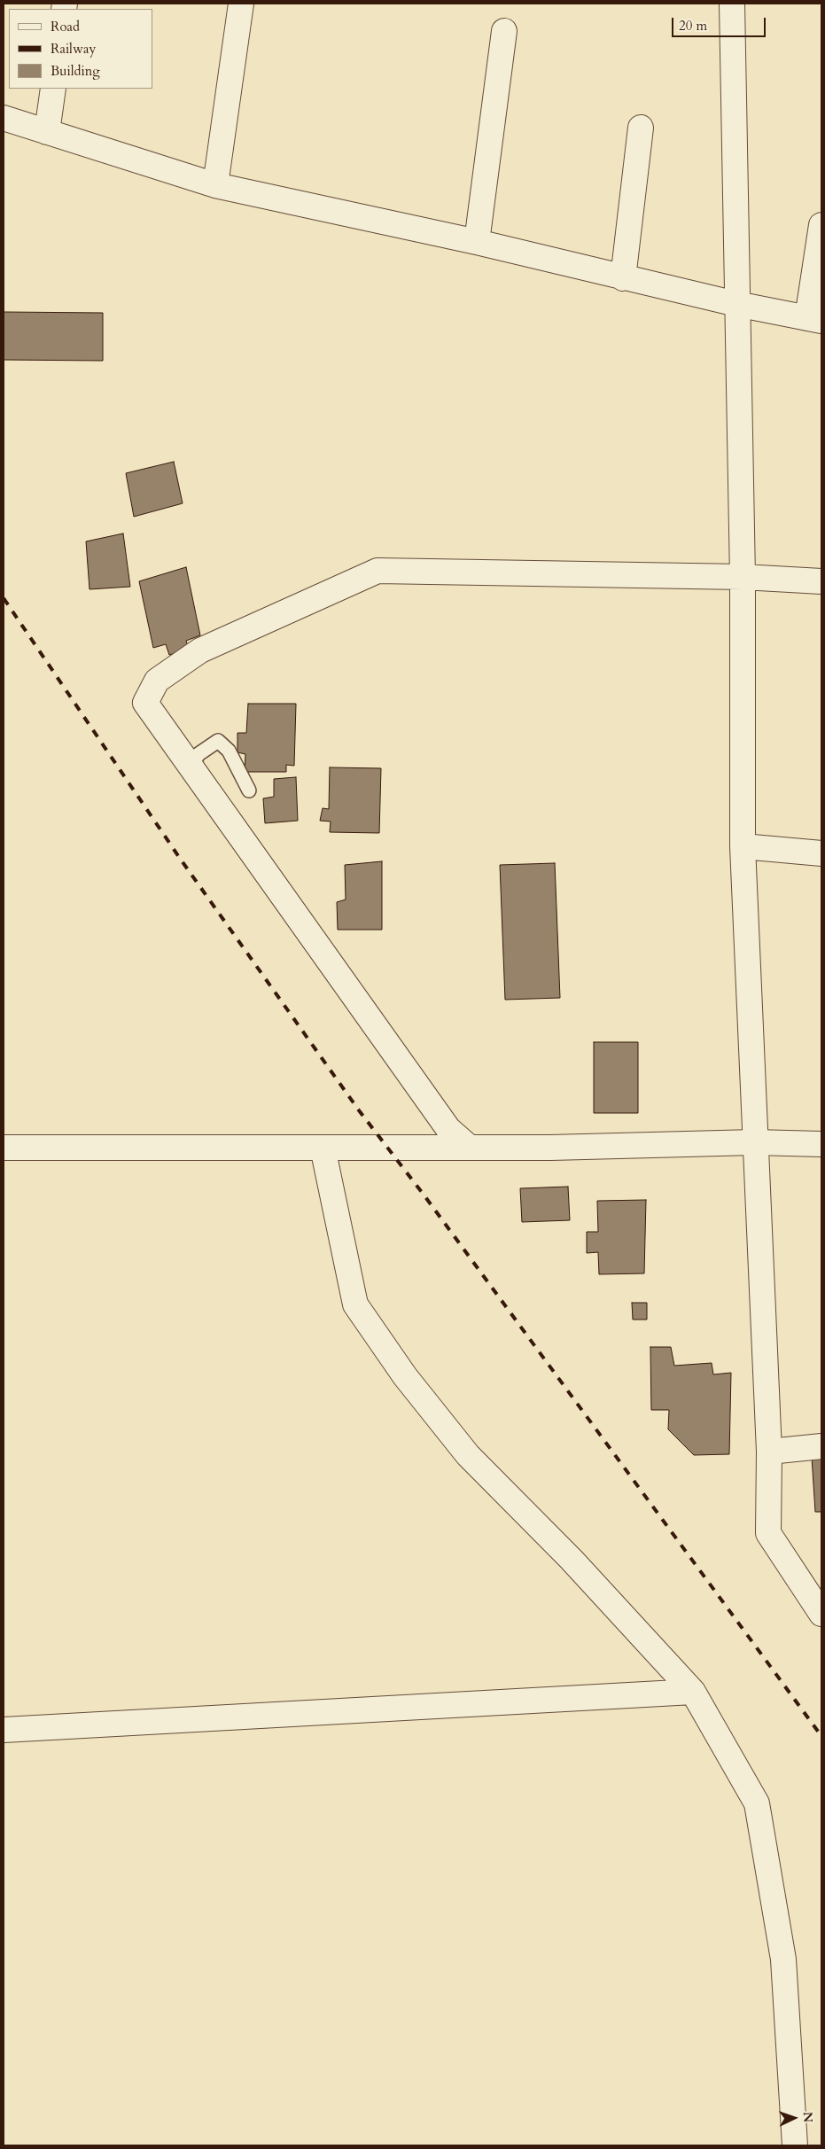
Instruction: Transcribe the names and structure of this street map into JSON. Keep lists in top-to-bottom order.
{
  "legend": ["Road", "Railway", "Building"],
  "scale_bar": "20 m",
  "north": "right"
}
